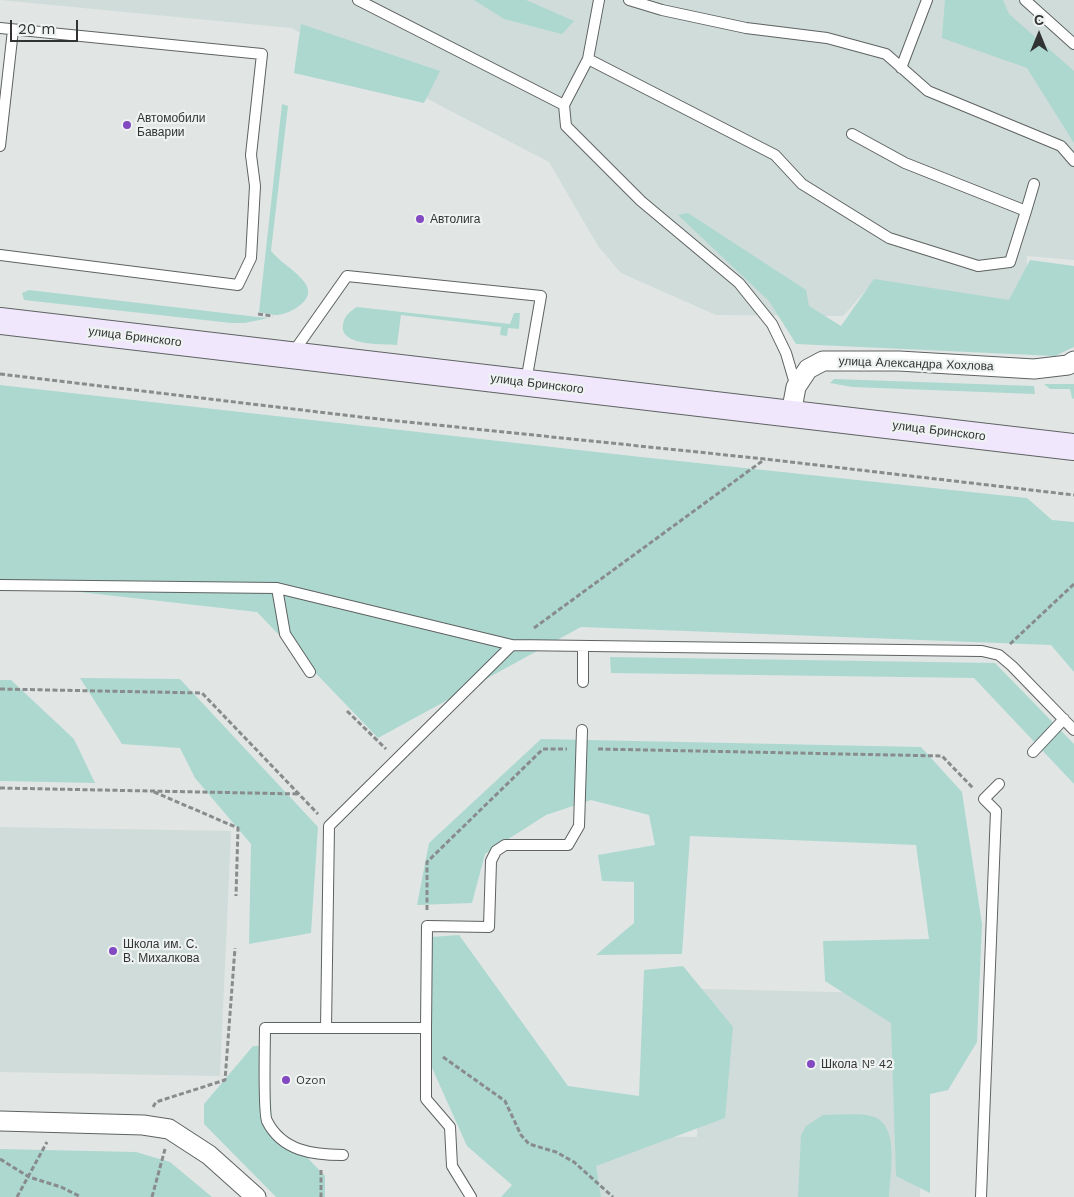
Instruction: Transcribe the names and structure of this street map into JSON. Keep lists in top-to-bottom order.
{
  "streets": {
    "main road": ["улица Бринского"],
    "street": ["улица Александра Хохлова"]
  },
  "crossings": [
    ["улица Бринского", "улица Александра Хохлова"]
  ],
  "places": [
    "Автомобили Баварии",
    "Автолига",
    "Школа им. С. В. Михалкова",
    "Школа № 42",
    "Ozon"
  ],
  "scale_bar": "20 m",
  "north": "top"
}
